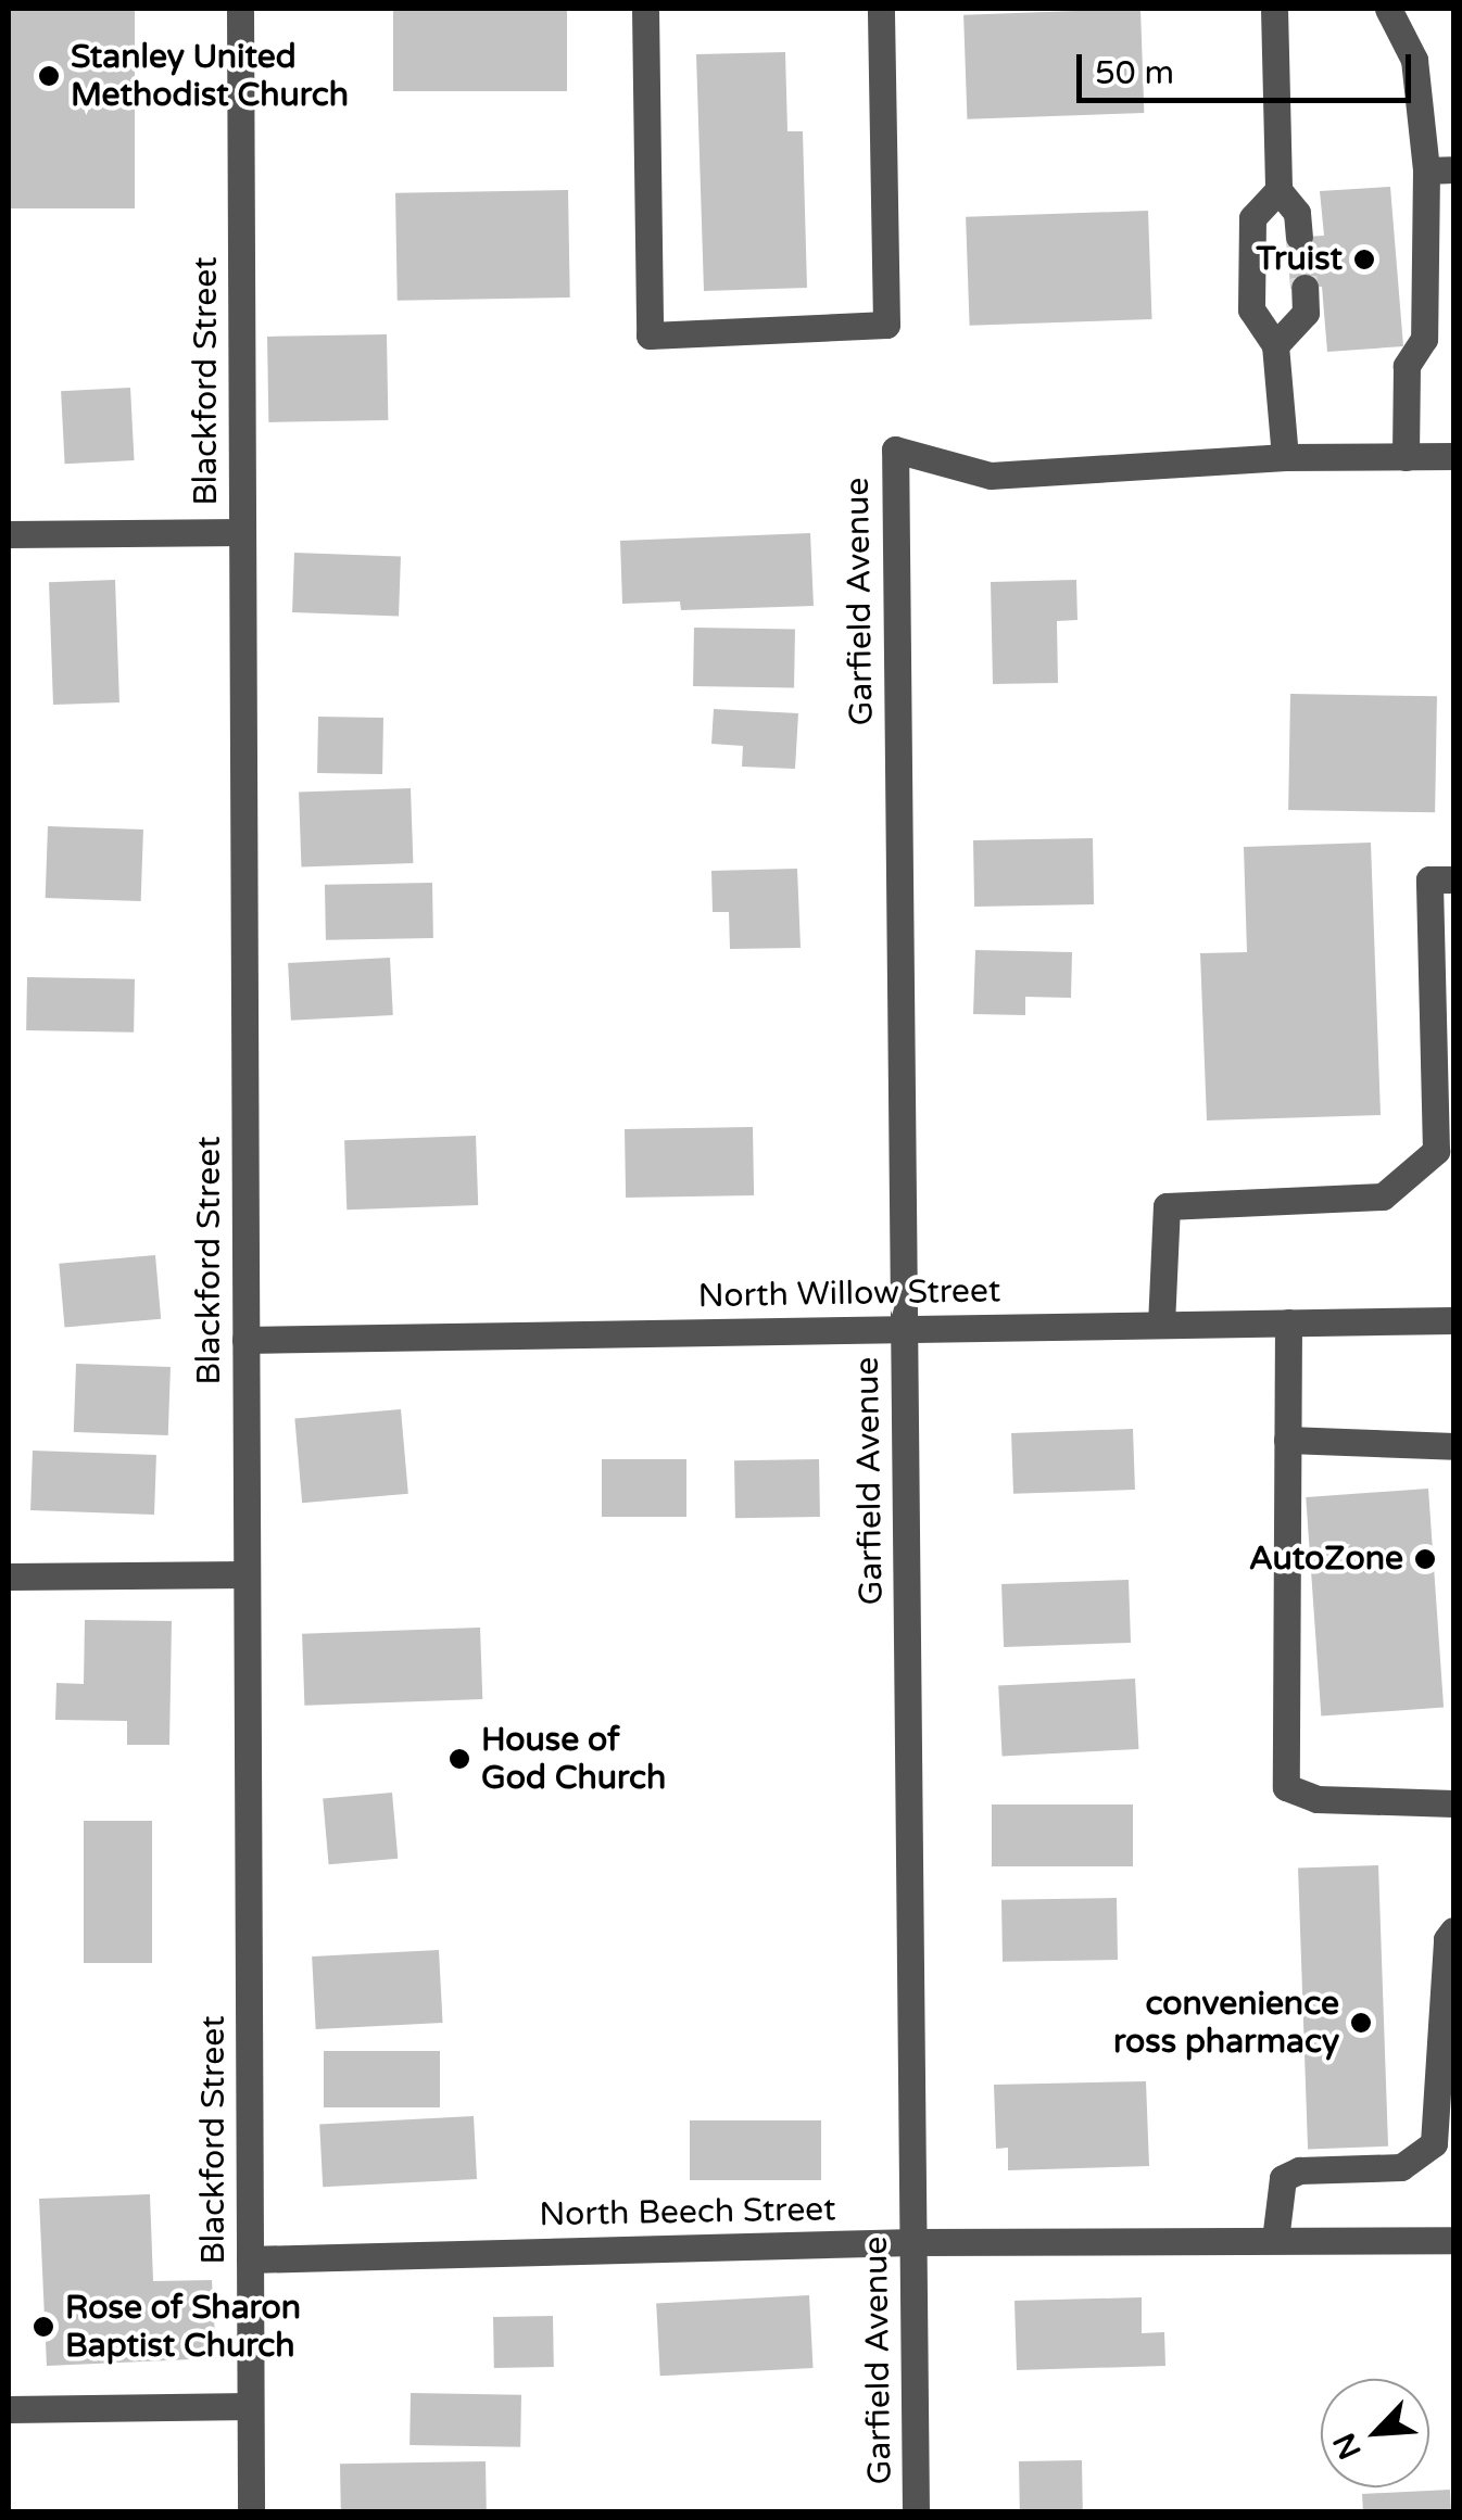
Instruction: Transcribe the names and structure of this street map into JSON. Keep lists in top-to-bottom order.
{
  "streets": {
    "street": [
      "Blackford Street",
      "Garfield Avenue",
      "North Willow Street",
      "North Beech Street"
    ]
  },
  "crossings": [
    ["Blackford Street", "North Willow Street"],
    ["Blackford Street", "North Beech Street"],
    ["Garfield Avenue", "North Willow Street"],
    ["Garfield Avenue", "North Beech Street"]
  ],
  "places": [
    "Stanley United Methodist Church",
    "Truist",
    "AutoZone",
    "House of God Church",
    "convenience ross pharmacy",
    "Rose of Sharon Baptist Church"
  ],
  "scale_bar": "50 m",
  "north": "bottom left"
}
